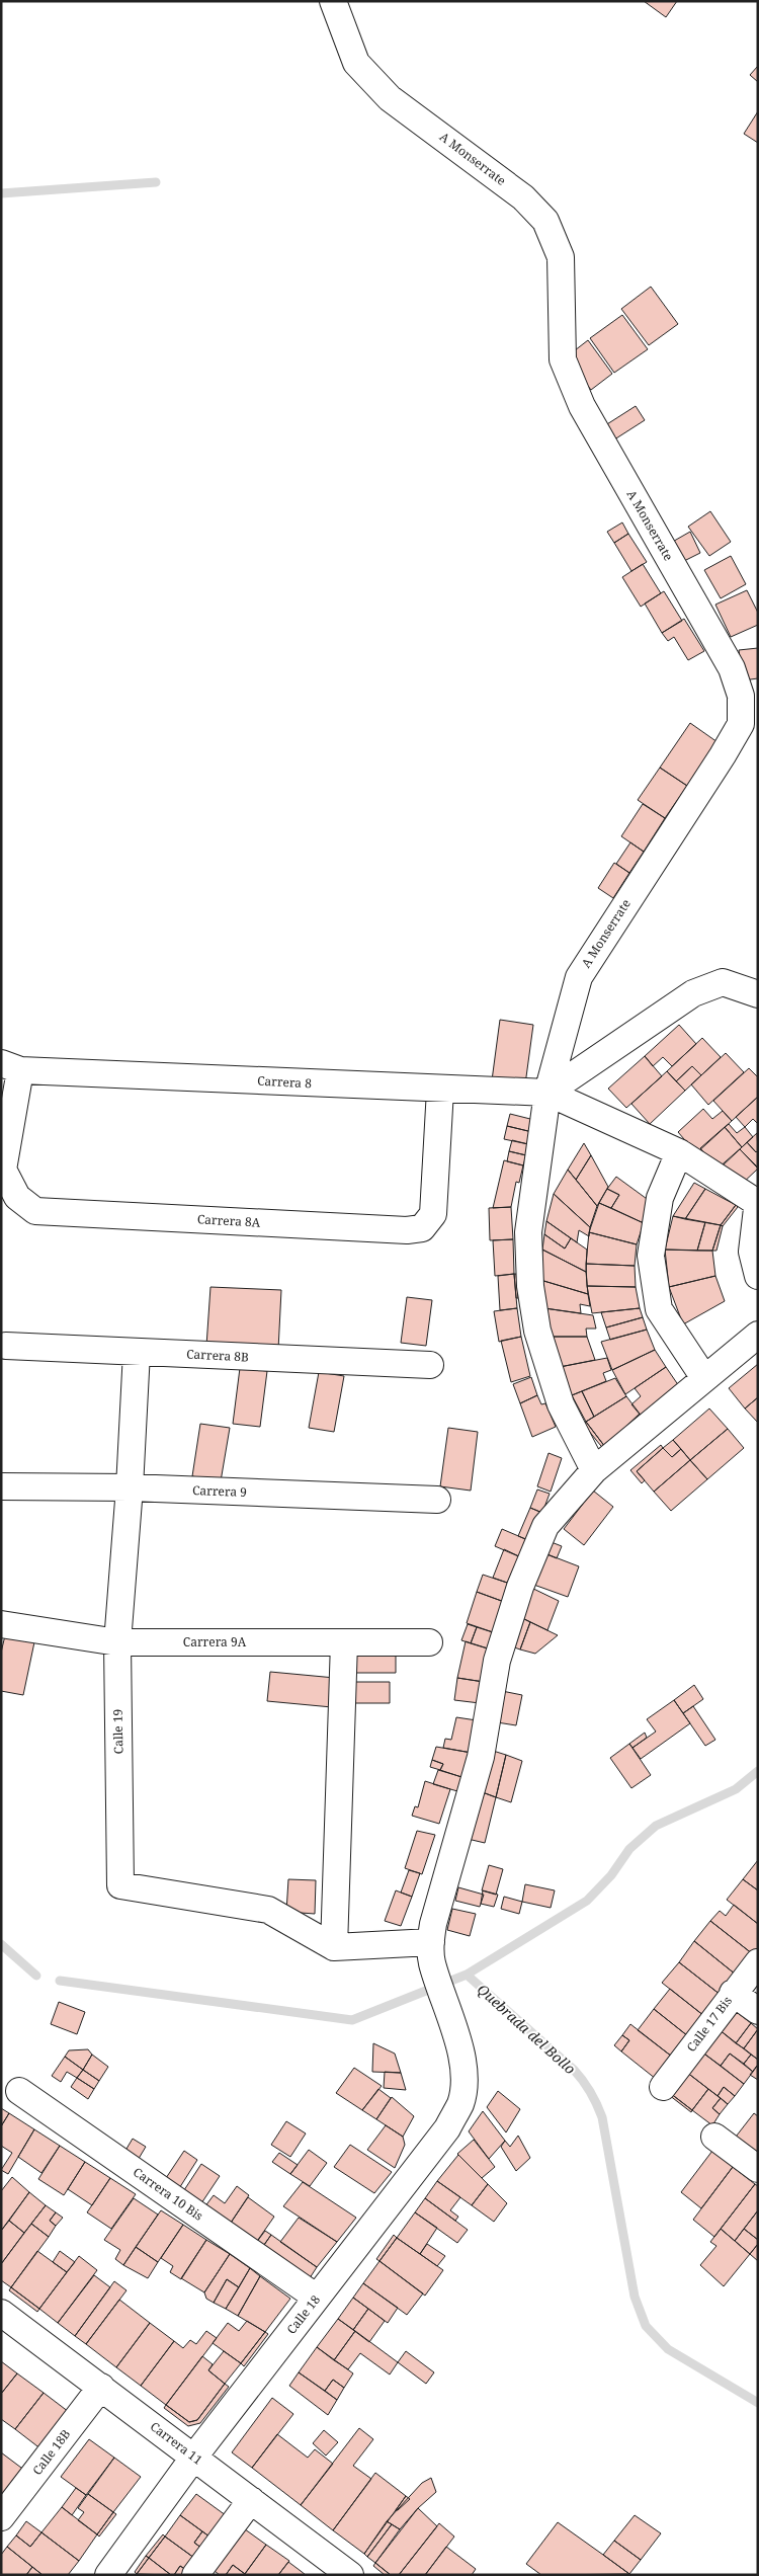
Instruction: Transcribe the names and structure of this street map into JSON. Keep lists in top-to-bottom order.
{
  "streets": {
    "street": [
      "A Monserrate",
      "Carrera 8",
      "Carrera 8A",
      "Carrera 8B",
      "Carrera 9",
      "Carrera 9A",
      "Calle 19",
      "Calle 17 Bis",
      "Carrera 10 Bis",
      "Calle 18",
      "Carrera 11",
      "Calle 18B"
    ]
  },
  "crossings": [
    ["A Monserrate", "Carrera 8"],
    ["Carrera 8", "Carrera 8A"],
    ["Carrera 8B", "Calle 19"],
    ["Carrera 9", "Calle 19"],
    ["Carrera 9A", "Calle 19"],
    ["Carrera 10 Bis", "Calle 18"],
    ["Calle 18", "Carrera 11"],
    ["Carrera 11", "Calle 18B"]
  ],
  "water": ["Quebrada del Bollo"]
}
